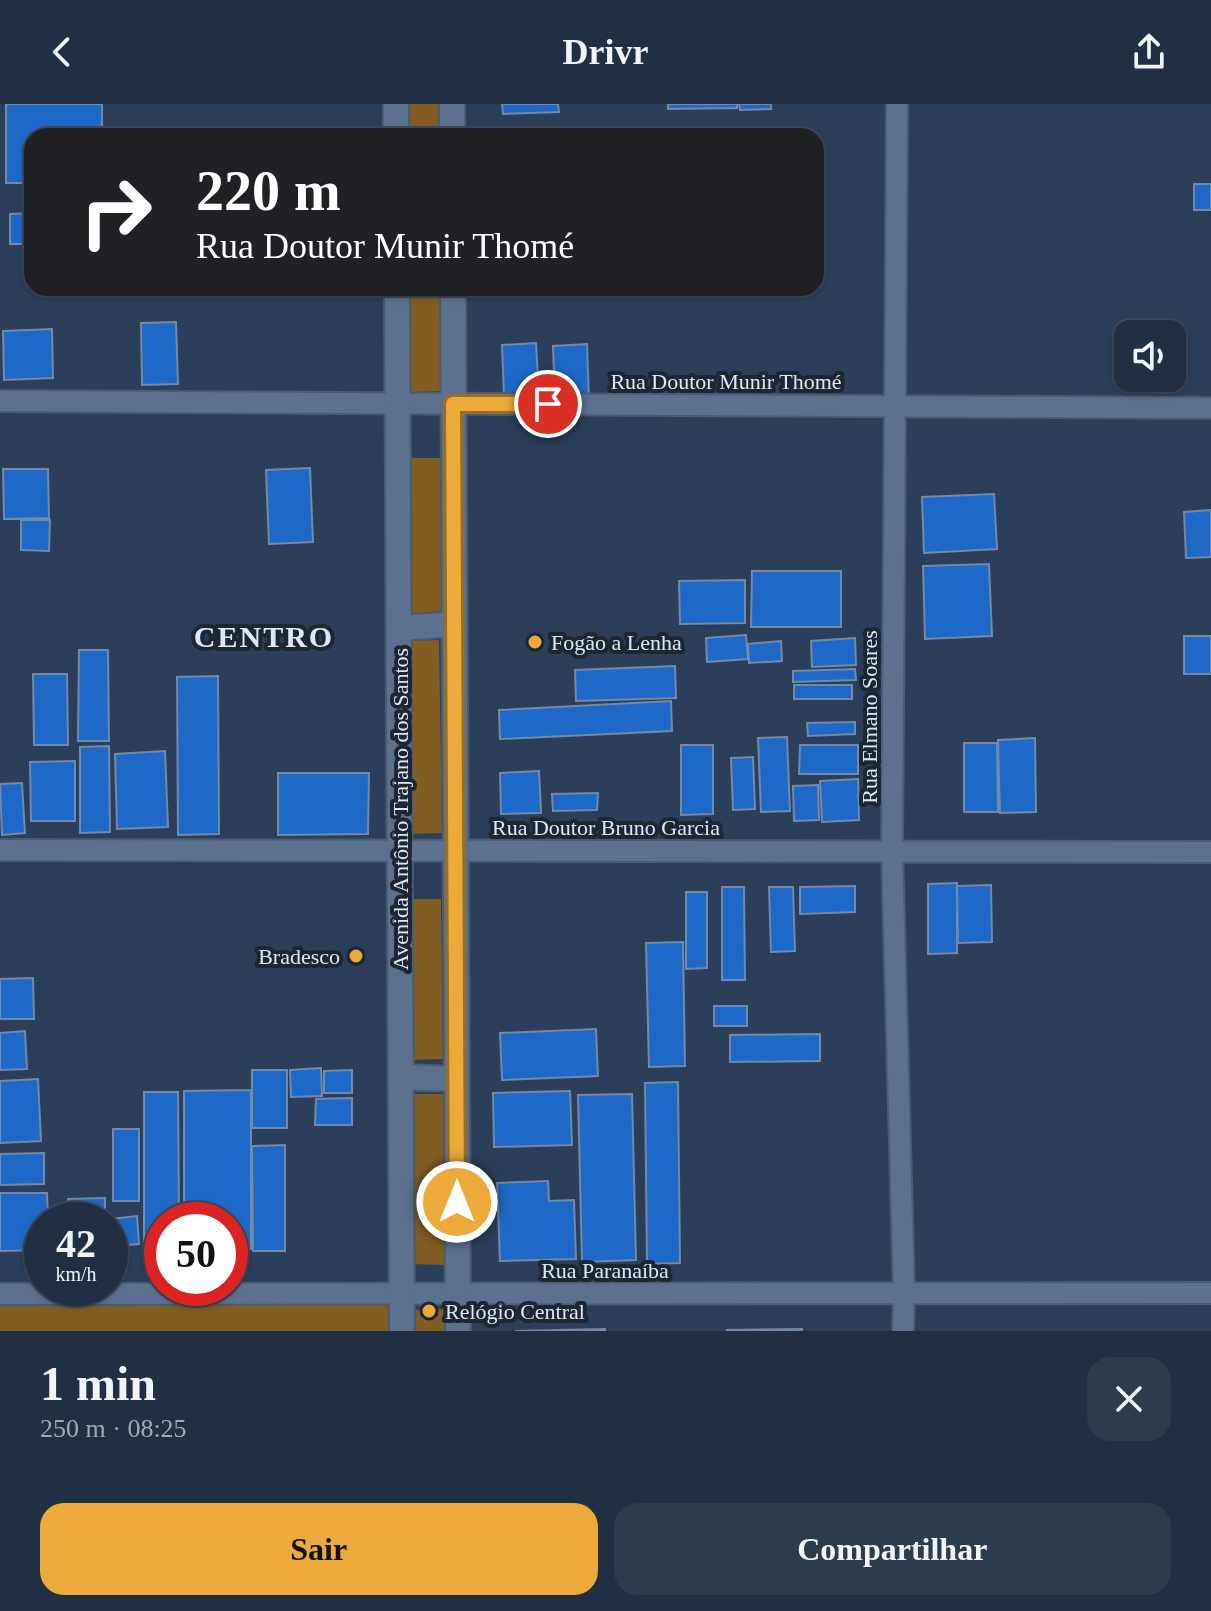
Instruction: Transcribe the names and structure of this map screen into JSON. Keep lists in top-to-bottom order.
{
  "streets": {
    "main road": ["Avenida Antônio Trajano dos Santos"],
    "street": [
      "Rua Doutor Munir Thomé",
      "Rua Elmano Soares",
      "Rua Doutor Bruno Garcia",
      "Rua Paranaíba"
    ]
  },
  "crossings": [
    ["Rua Doutor Munir Thomé", "Rua Elmano Soares"],
    ["Rua Doutor Munir Thomé", "Avenida Antônio Trajano dos Santos"],
    ["Rua Elmano Soares", "Rua Doutor Bruno Garcia"],
    ["Rua Elmano Soares", "Rua Paranaíba"],
    ["Avenida Antônio Trajano dos Santos", "Rua Doutor Bruno Garcia"],
    ["Avenida Antônio Trajano dos Santos", "Rua Paranaíba"]
  ],
  "districts": ["CENTRO"],
  "places": ["Fogão a Lenha", "Bradesco", "Relógio Central"],
  "page": {
    "header": "Drivr",
    "turn": ["220 m", "Rua Doutor Munir Thomé"],
    "speed": "42 km/h",
    "limit": "50",
    "heading": ["1 min", "250 m · 08:25"],
    "buttons": ["Sair", "Compartilhar"]
  }
}
